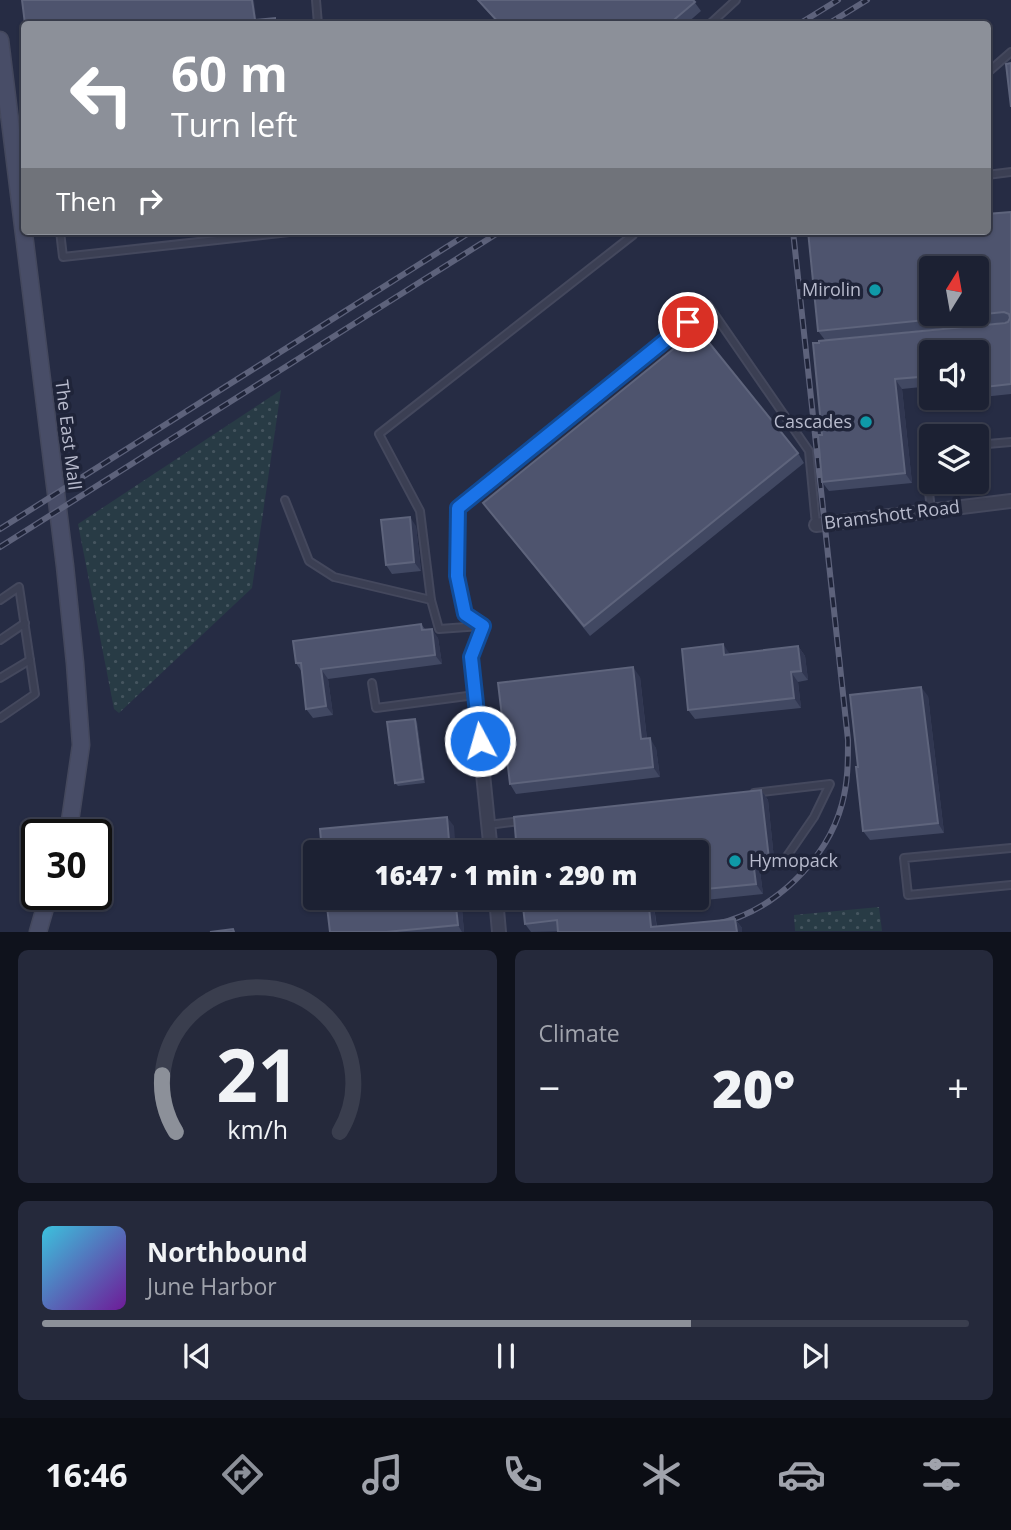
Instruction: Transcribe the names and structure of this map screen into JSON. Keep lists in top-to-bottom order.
{
  "streets": {
    "main road": ["The East Mall"],
    "street": ["Bramshott Road"]
  },
  "places": ["Mirolin", "Cascades", "Hymopack"],
  "north": "top",
  "page": {
    "turn": ["60 m", "Turn left"],
    "then": "Then",
    "limit": "30",
    "trip": "16:47 · 1 min · 290 m",
    "tile": "Climate",
    "heat": ["−", "20°", "+"],
    "song": ["Northbound", "June Harbor"],
    "tabs": "16:46",
    "gauge": ["21", "km/h"]
  }
}
